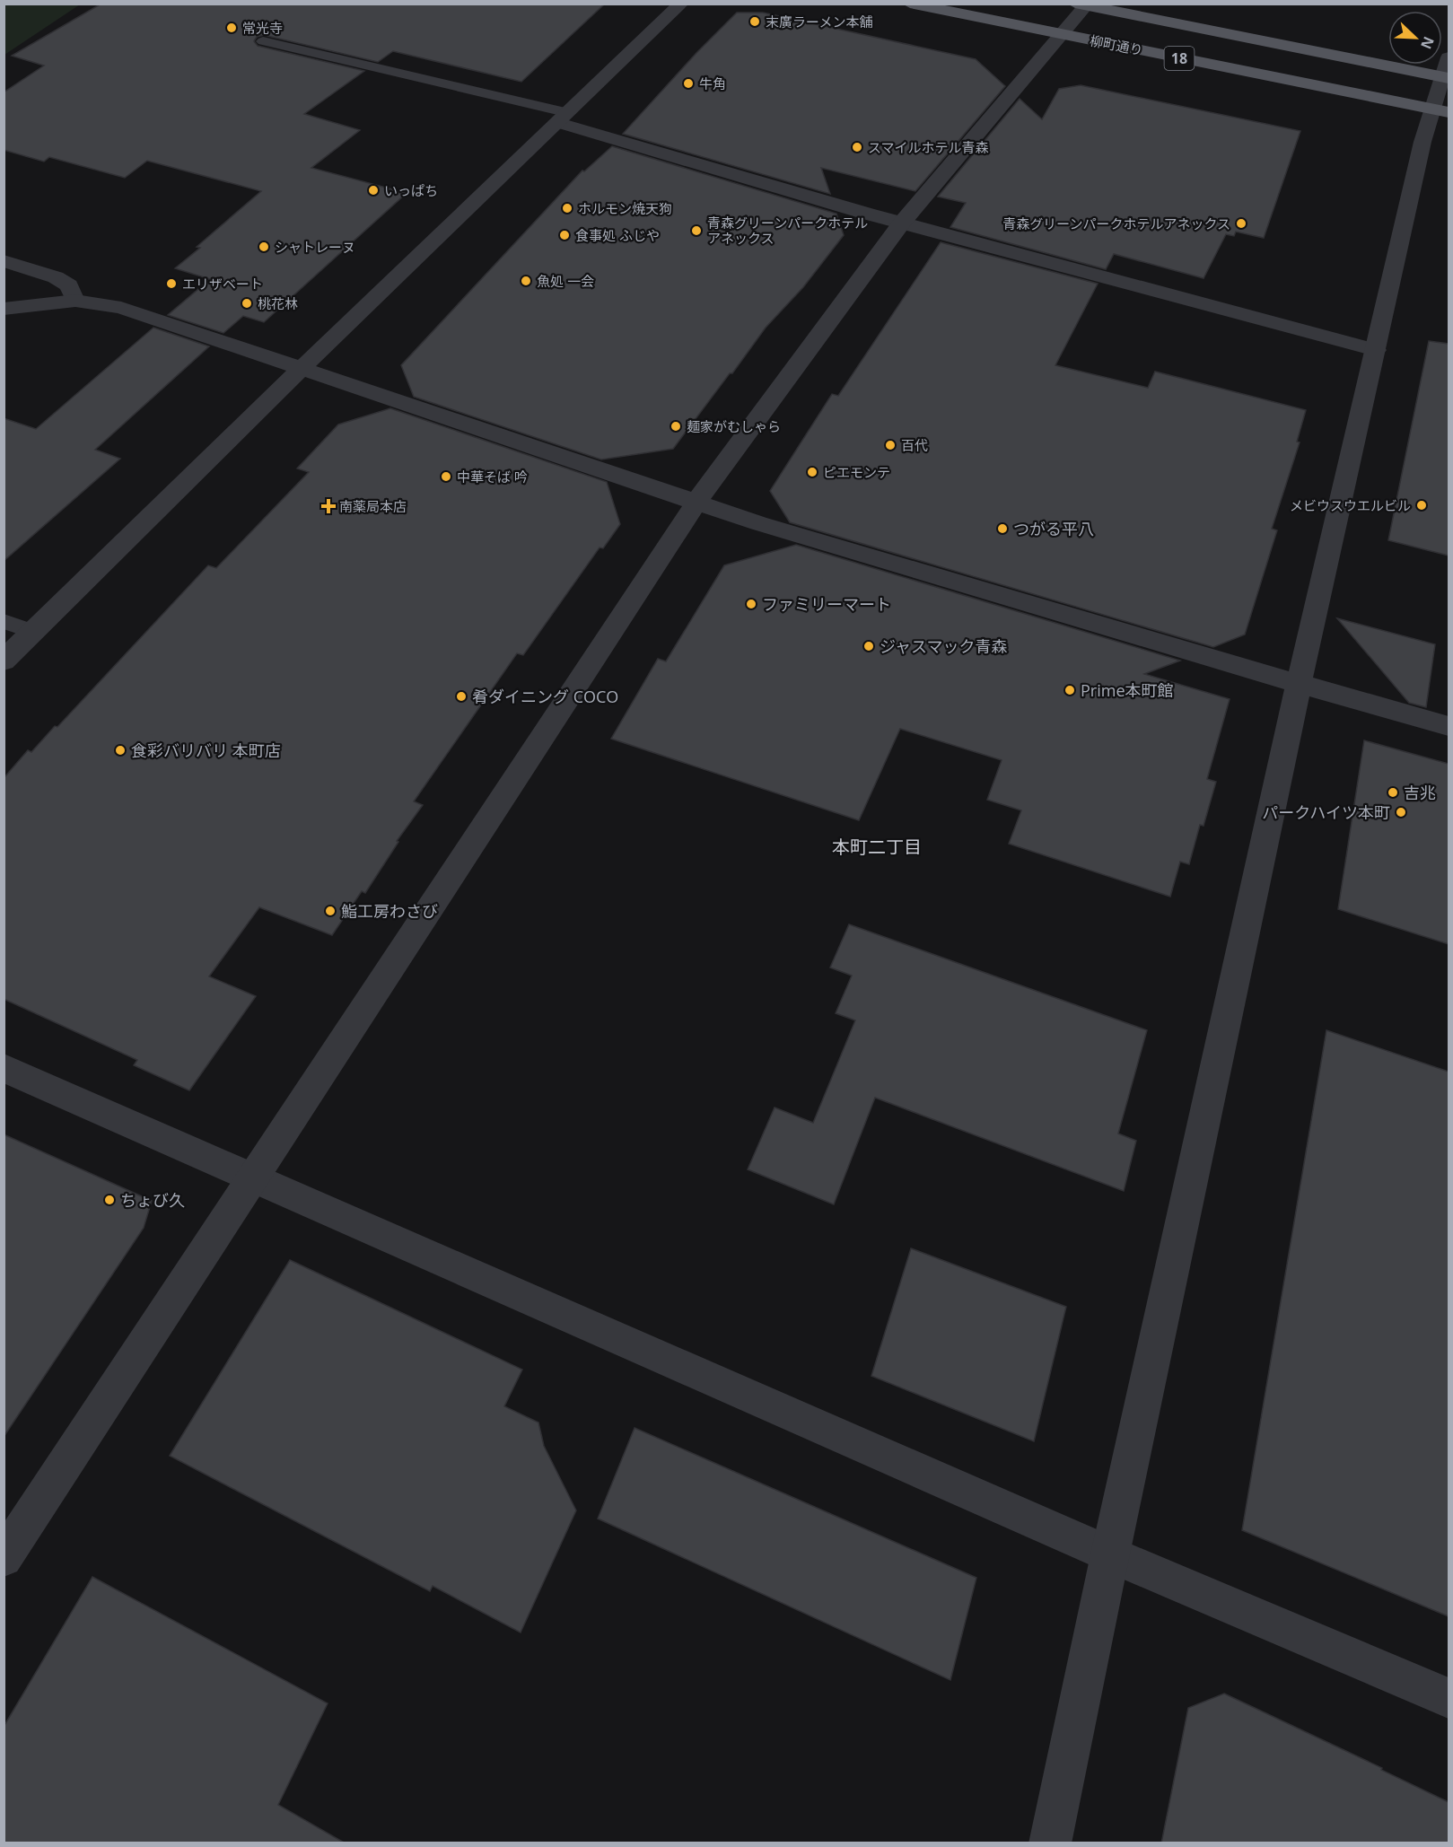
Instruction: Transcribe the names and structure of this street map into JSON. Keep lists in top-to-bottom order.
{
  "streets": {
    "main road": ["柳町通り", "18"]
  },
  "districts": ["本町二丁目"],
  "places": {
    "other": [
      "末廣ラーメン本舗",
      "常光寺",
      "牛角",
      "スマイルホテル青森",
      "いっぱち",
      "ホルモン焼天狗",
      "青森グリーンパークホテルアネックス",
      "青森グリーンパークホテル アネックス",
      "食事処 ふじや",
      "シャトレーヌ",
      "魚処 一会",
      "エリザベート",
      "桃花林",
      "麺家がむしゃら",
      "百代",
      "ピエモンテ",
      "中華そば 吟",
      "メビウスウエルビル",
      "つがる平八",
      "ファミリーマート",
      "ジャスマック青森",
      "Prime本町館",
      "肴ダイニング COCO",
      "食彩バリバリ 本町店",
      "吉兆",
      "パークハイツ本町",
      "鮨工房わさび",
      "ちょび久"
    ],
    "health": ["南薬局本店"]
  },
  "north": "bottom right"
}
